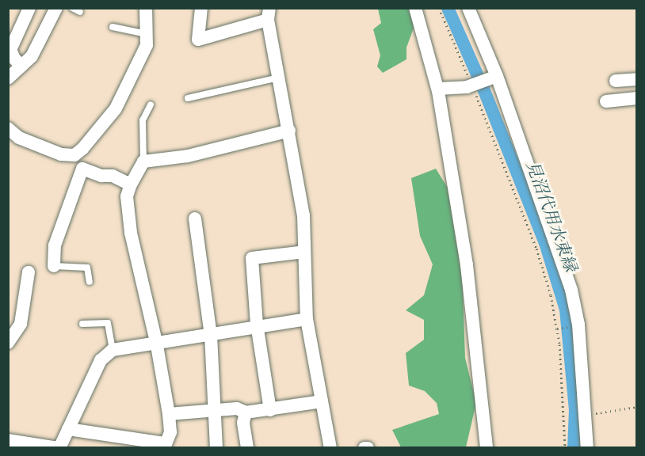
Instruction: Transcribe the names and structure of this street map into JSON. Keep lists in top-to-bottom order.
{
  "water": ["見沼代用水東縁"]
}
